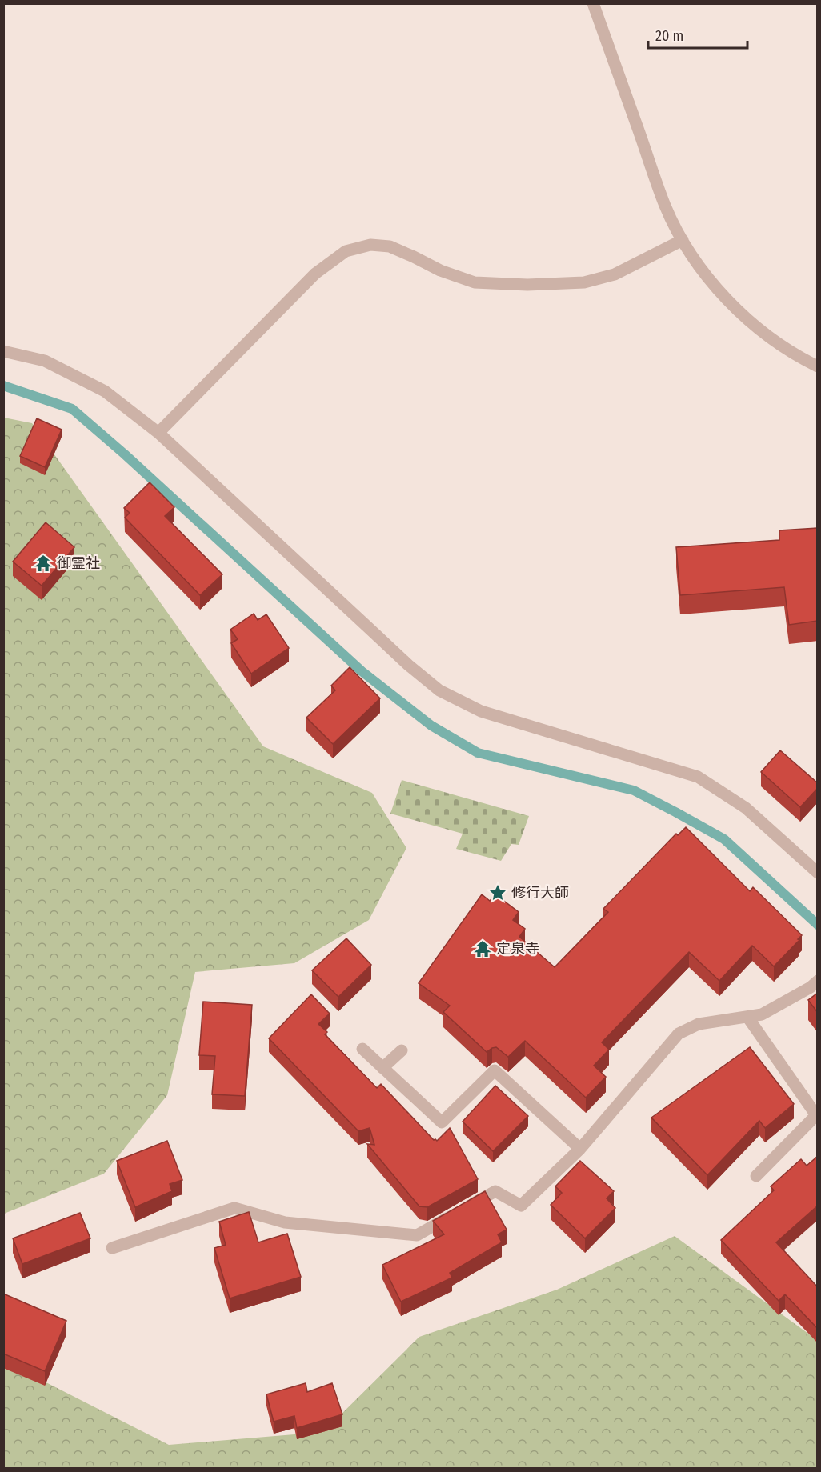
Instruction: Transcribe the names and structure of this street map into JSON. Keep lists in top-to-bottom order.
{
  "places": {
    "temple": ["御霊社", "定泉寺"],
    "place": ["修行大師"]
  },
  "scale_bar": "20 m"
}
